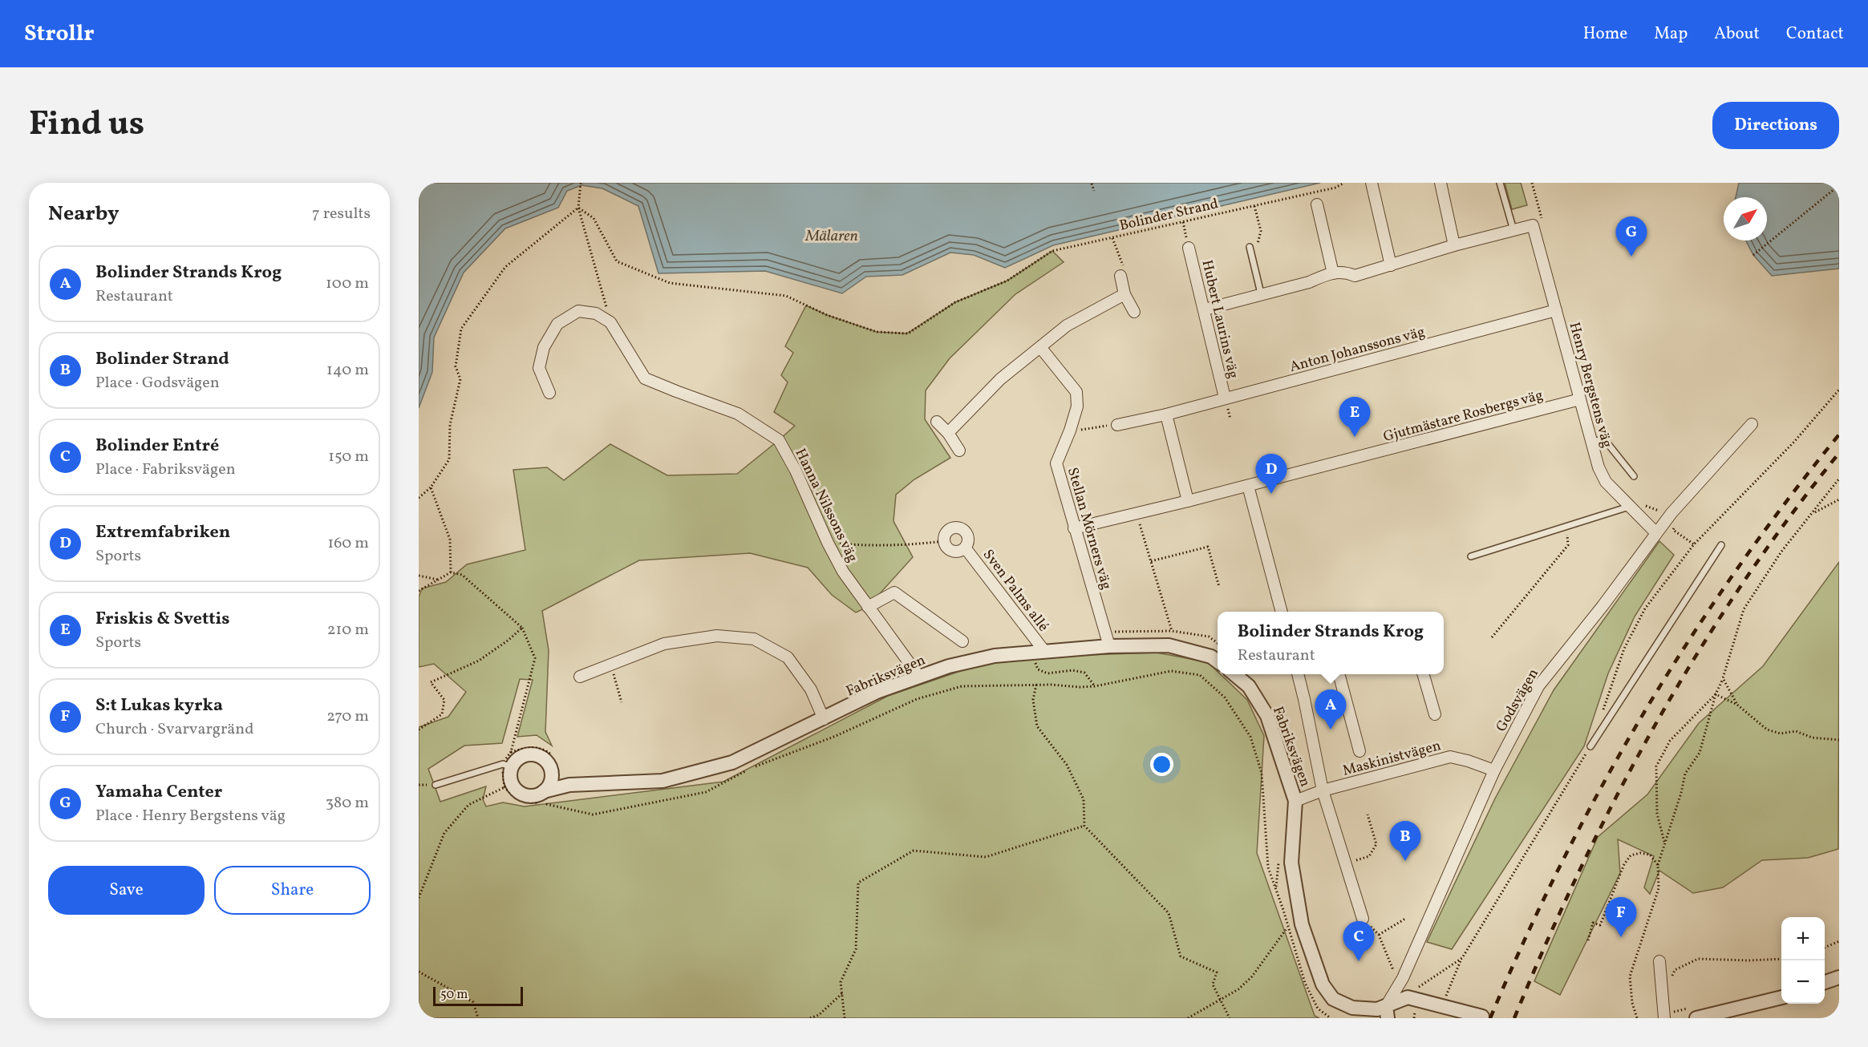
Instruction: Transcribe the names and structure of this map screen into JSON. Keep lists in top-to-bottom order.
{
  "streets": {
    "street": [
      "Hubert Laurins väg",
      "Anton Johanssons väg",
      "Henry Bergstens väg",
      "Gjutmästare Rosbergs väg",
      "Hanna Nilssons väg",
      "Stellan Mörners väg",
      "Sven Palms allé",
      "Fabriksvägen",
      "Godsvägen",
      "Maskinistvägen"
    ],
    "path": ["Bolinder Strand"]
  },
  "crossings": [
    ["Hubert Laurins väg", "Anton Johanssons väg"],
    ["Anton Johanssons väg", "Henry Bergstens väg"],
    ["Henry Bergstens väg", "Gjutmästare Rosbergs väg"],
    ["Henry Bergstens väg", "Godsvägen"],
    ["Gjutmästare Rosbergs väg", "Stellan Mörners väg"],
    ["Hanna Nilssons väg", "Fabriksvägen"],
    ["Stellan Mörners väg", "Fabriksvägen"],
    ["Sven Palms allé", "Fabriksvägen"],
    ["Fabriksvägen", "Godsvägen"],
    ["Fabriksvägen", "Maskinistvägen"],
    ["Godsvägen", "Maskinistvägen"]
  ],
  "water": ["Mälaren"],
  "scale_bar": "50 m",
  "north": "top right",
  "page": {
    "header": "Strollr",
    "nav": [
      "Home",
      "Map",
      "About",
      "Contact"
    ],
    "title": "Find us",
    "buttons": [
      "Directions",
      ["Save", "Share"]
    ],
    "heading": ["Nearby", "7 results"],
    "pins": [
      "G",
      "E",
      "D",
      "A",
      "B",
      "F",
      "C"
    ],
    "list": [
      {
        "mark": "A",
        "name": "Bolinder Strands Krog",
        "note": "Restaurant",
        "value": "100 m"
      },
      {
        "mark": "B",
        "name": "Bolinder Strand",
        "note": "Place · Godsvägen",
        "value": "140 m"
      },
      {
        "mark": "C",
        "name": "Bolinder Entré",
        "note": "Place · Fabriksvägen",
        "value": "150 m"
      },
      {
        "mark": "D",
        "name": "Extremfabriken",
        "note": "Sports",
        "value": "160 m"
      },
      {
        "mark": "E",
        "name": "Friskis & Svettis",
        "note": "Sports",
        "value": "210 m"
      },
      {
        "mark": "F",
        "name": "S:t Lukas kyrka",
        "note": "Church · Svarvargränd",
        "value": "270 m"
      },
      {
        "mark": "G",
        "name": "Yamaha Center",
        "note": "Place · Henry Bergstens väg",
        "value": "380 m"
      }
    ],
    "popup": ["Bolinder Strands Krog", "Restaurant"],
    "map_buttons": ["+", "−"],
    "scale": "50 m"
  }
}
